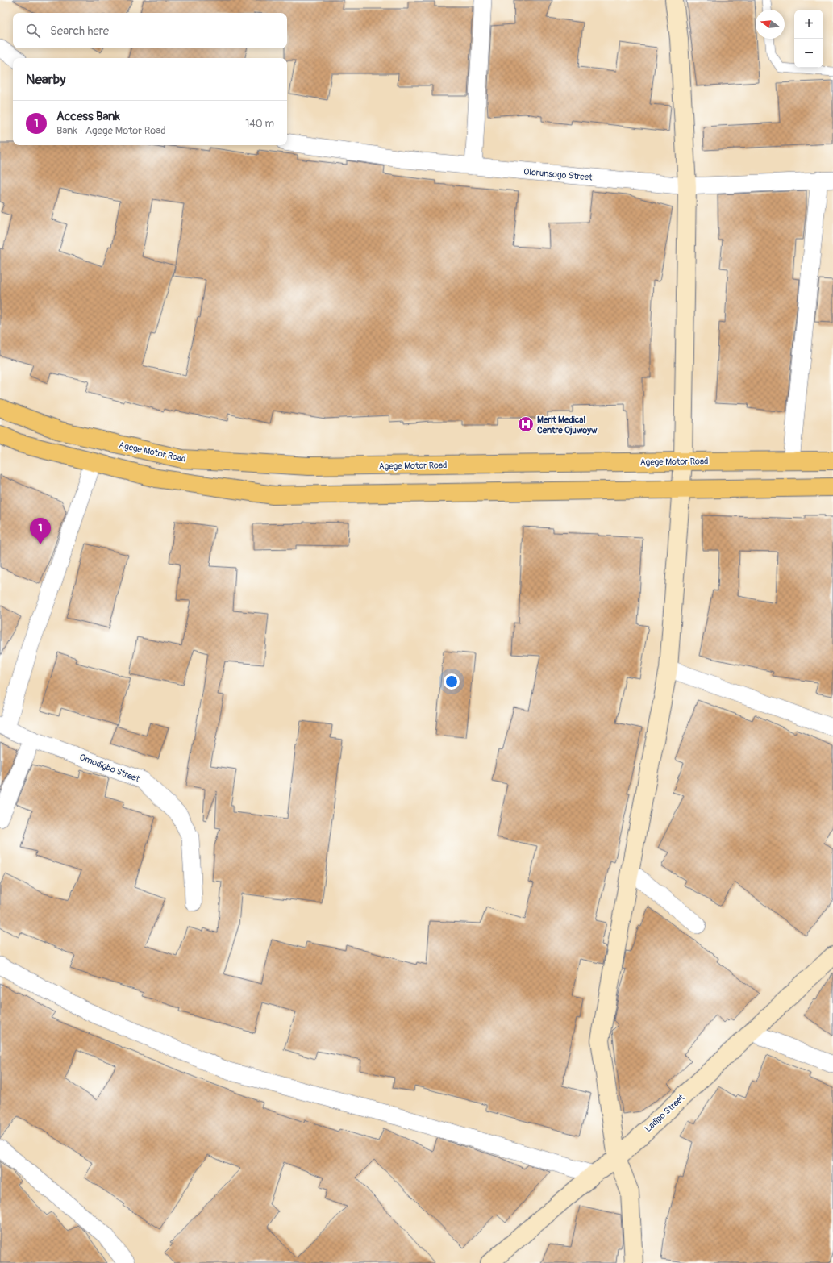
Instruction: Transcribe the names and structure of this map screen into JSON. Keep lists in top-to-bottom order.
{
  "streets": {
    "highway": ["Agege Motor Road"],
    "street": ["Olorunsogo Street", "Omodigbo Street", "Ladipo Street"]
  },
  "places": {
    "hospital": ["Merit Medical Centre Ojuwoyw"]
  },
  "north": "left",
  "page": {
    "map_buttons": ["+", "−"],
    "search": "Search here",
    "heading": "Nearby",
    "list": [
      {
        "mark": "1",
        "name": "Access Bank",
        "note": "Bank · Agege Motor Road",
        "value": "140 m"
      }
    ],
    "pins": "1"
  }
}
